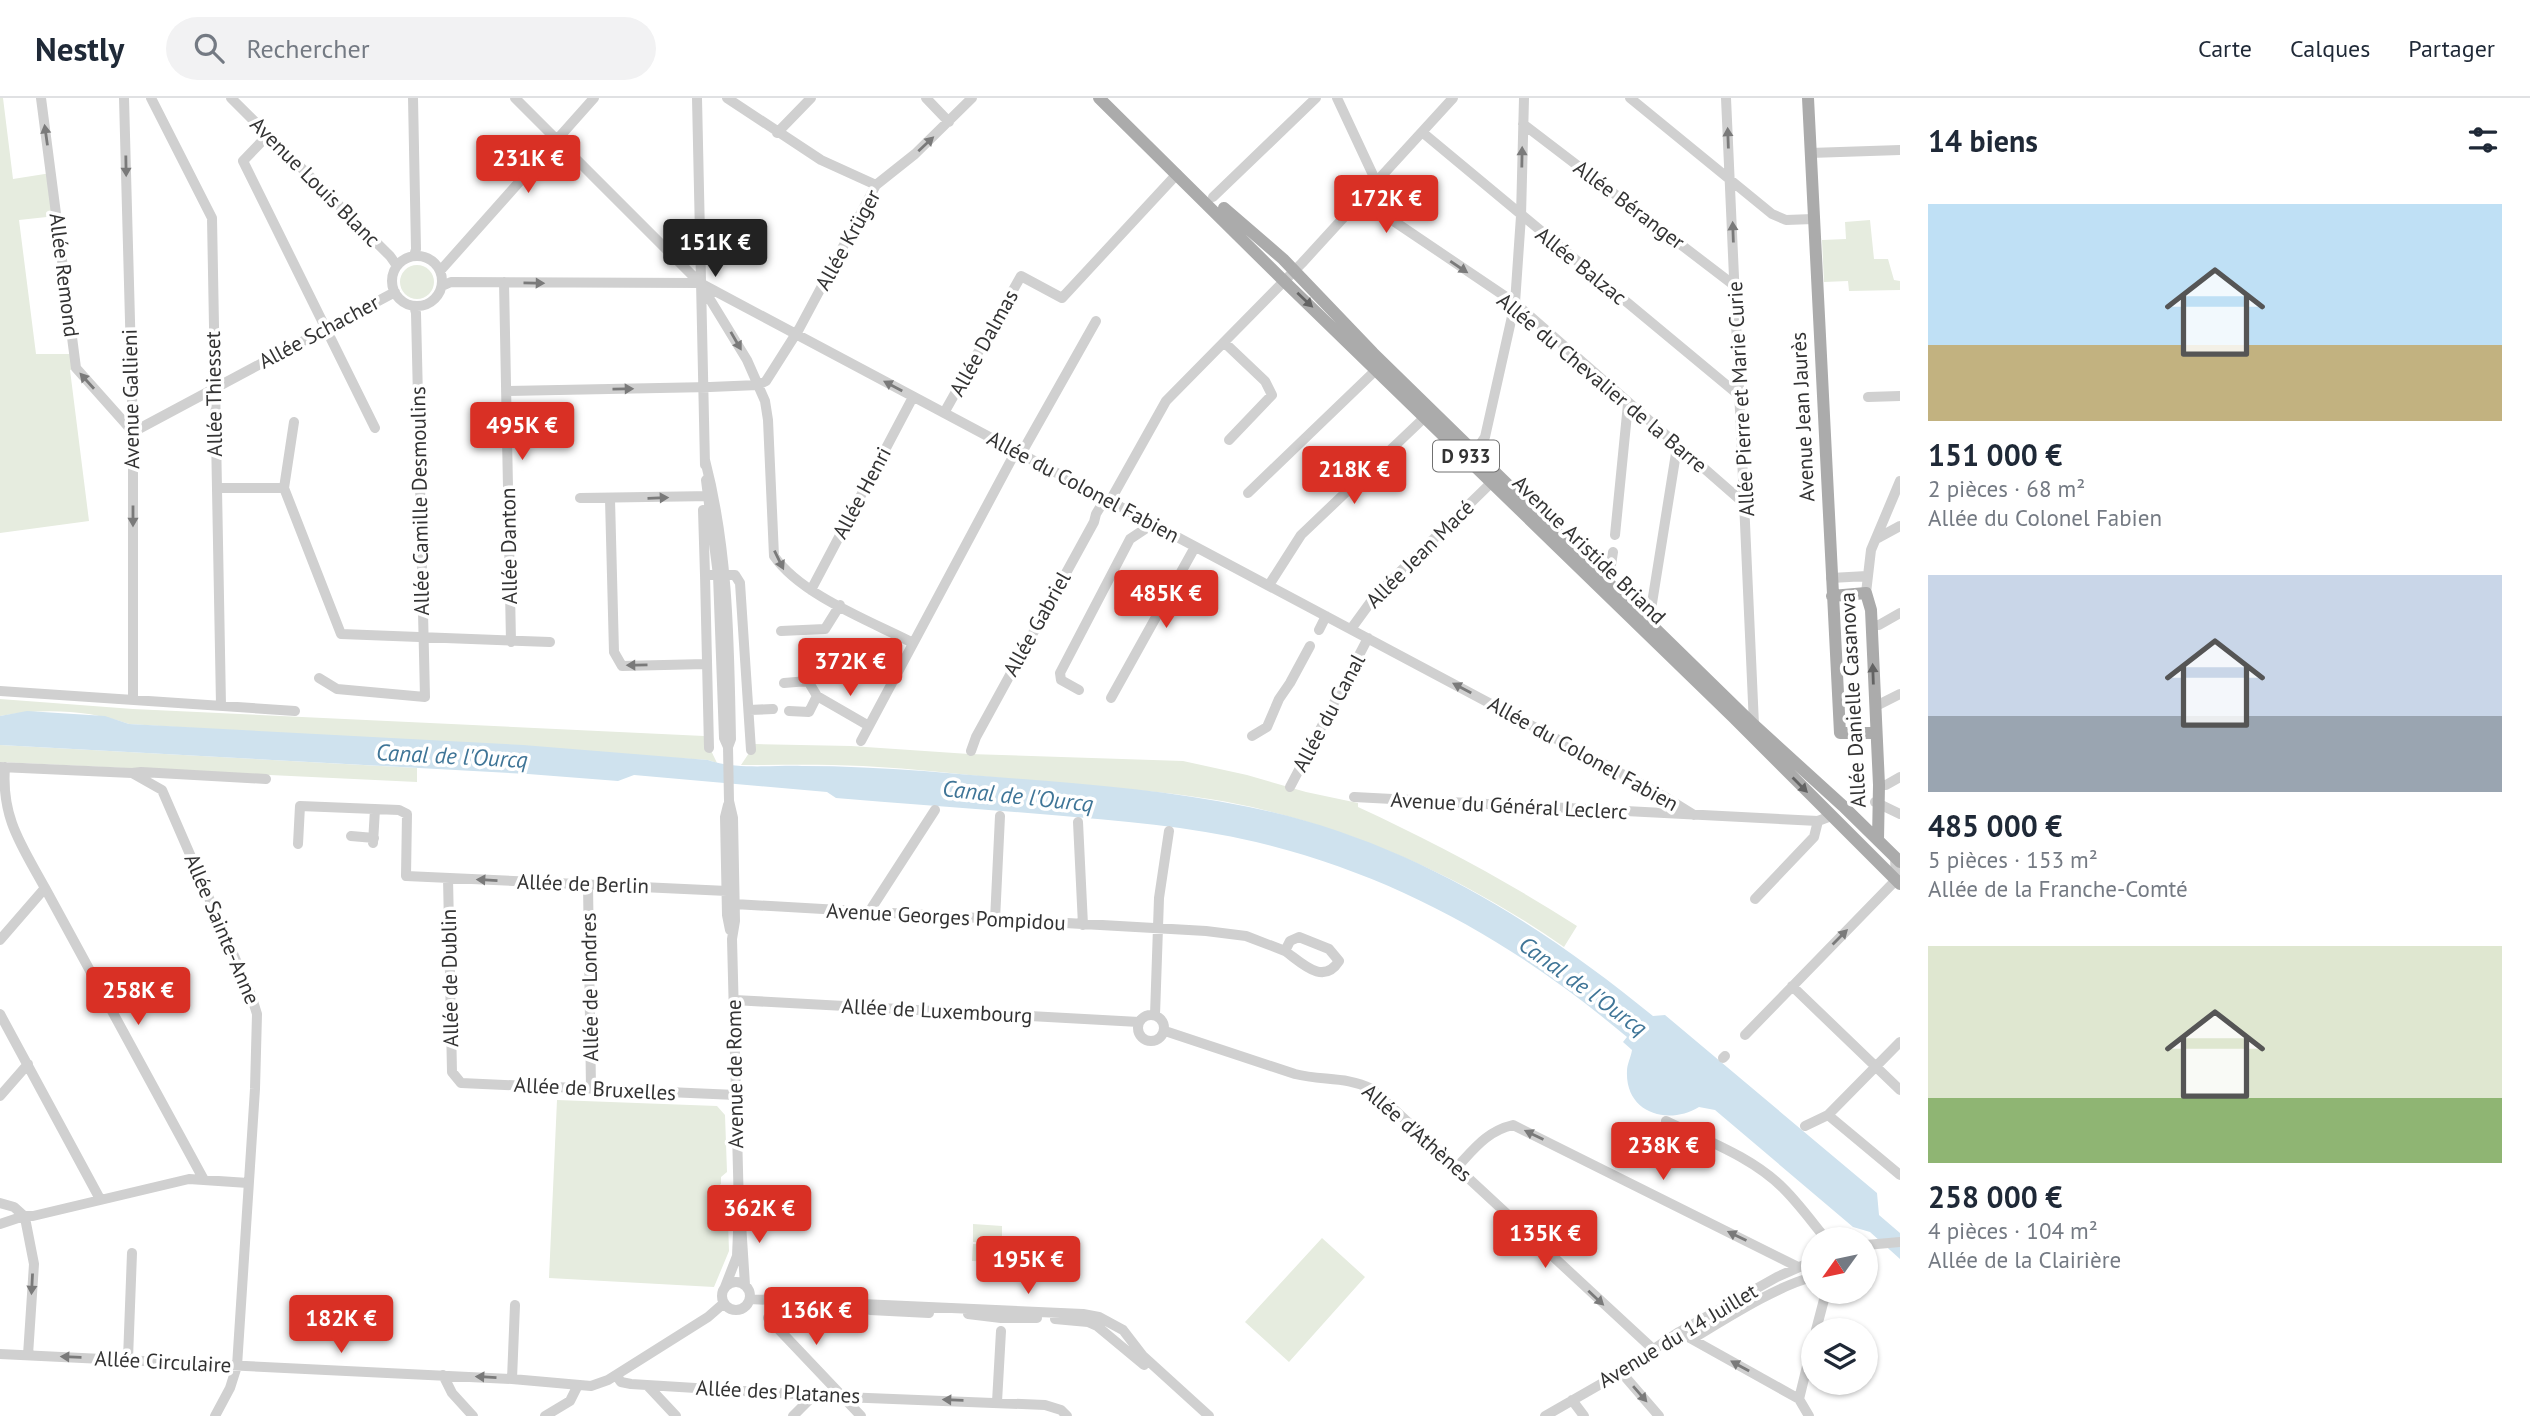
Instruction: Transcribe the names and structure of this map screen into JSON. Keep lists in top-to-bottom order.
{
  "streets": {
    "main road": [
      "Avenue Jean Jaurès",
      "D 933",
      "Avenue Aristide Briand",
      "Allée Danielle Casanova"
    ],
    "street": [
      "Avenue Louis Blanc",
      "Allée Béranger",
      "Allée Krüger",
      "Allée Balzac",
      "Allée Remond",
      "Allée Schacher",
      "Allée Dalmas",
      "Allée du Chevalier de la Barre",
      "Allée Thiesset",
      "Avenue Gallieni",
      "Allée Pierre et Marie Curie",
      "Allée du Colonel Fabien",
      "Allée Henri",
      "Allée Camille Desmoulins",
      "Allée Danton",
      "Allée Jean Macé",
      "Allée Gabriel",
      "Allée du Canal",
      "Avenue du Général Leclerc",
      "Allée de Berlin",
      "Avenue Georges Pompidou",
      "Allée Sainte-Anne",
      "Allée de Dublin",
      "Allée de Londres",
      "Allée de Luxembourg",
      "Avenue de Rome",
      "Allée de Bruxelles",
      "Allée d'Athènes",
      "Avenue du 14 Juillet",
      "Allée Circulaire",
      "Allée des Platanes"
    ]
  },
  "crossings": [
    ["Avenue Louis Blanc", "Allée Schacher"],
    ["Avenue Louis Blanc", "Allée du Colonel Fabien"],
    ["Avenue Louis Blanc", "Allée Camille Desmoulins"],
    ["Allée Béranger", "Allée Pierre et Marie Curie"],
    ["Allée Krüger", "Allée du Colonel Fabien"],
    ["Allée Balzac", "Allée Pierre et Marie Curie"],
    ["Allée Balzac", "Allée Gabriel"],
    ["Allée Remond", "Allée Schacher"],
    ["Allée Remond", "Avenue Gallieni"],
    ["Allée Schacher", "Allée Thiesset"],
    ["Allée Schacher", "Avenue Gallieni"],
    ["Allée Schacher", "Allée du Colonel Fabien"],
    ["Allée Schacher", "Allée Camille Desmoulins"],
    ["Allée Dalmas", "Allée du Colonel Fabien"],
    ["Allée Dalmas", "Avenue Aristide Briand"],
    ["Allée du Chevalier de la Barre", "Allée Pierre et Marie Curie"],
    ["Allée du Chevalier de la Barre", "Allée Gabriel"],
    ["Allée Pierre et Marie Curie", "Avenue Aristide Briand"],
    ["Avenue Jean Jaurès", "Allée Danielle Casanova"],
    ["Allée du Colonel Fabien", "Allée Henri"],
    ["Allée du Colonel Fabien", "Allée Camille Desmoulins"],
    ["Allée du Colonel Fabien", "Allée Danton"],
    ["Allée du Colonel Fabien", "Allée Jean Macé"],
    ["Allée du Colonel Fabien", "Allée Gabriel"],
    ["Allée du Colonel Fabien", "Allée du Canal"],
    ["Allée du Colonel Fabien", "Avenue du Général Leclerc"],
    ["Avenue Aristide Briand", "Allée Jean Macé"],
    ["Avenue Aristide Briand", "Allée Gabriel"],
    ["Avenue Aristide Briand", "Allée Danielle Casanova"],
    ["Avenue Aristide Briand", "Avenue du Général Leclerc"],
    ["Allée de Berlin", "Allée de Dublin"],
    ["Allée de Berlin", "Allée de Londres"],
    ["Allée de Berlin", "Avenue de Rome"],
    ["Avenue Georges Pompidou", "Avenue de Rome"],
    ["Allée Sainte-Anne", "Allée Circulaire"],
    ["Allée de Dublin", "Allée de Bruxelles"],
    ["Allée de Londres", "Allée de Bruxelles"],
    ["Allée de Luxembourg", "Avenue de Rome"],
    ["Allée de Luxembourg", "Allée d'Athènes"],
    ["Avenue de Rome", "Allée de Bruxelles"],
    ["Avenue de Rome", "Allée Circulaire"],
    ["Allée d'Athènes", "Avenue du 14 Juillet"],
    ["Allée Circulaire", "Allée des Platanes"]
  ],
  "one_way": ["Allée Remond", "Avenue Gallieni", "Allée d'Athènes"],
  "water": ["Canal de l'Ourcq"],
  "north": "bottom left",
  "page": {
    "header": "Nestly",
    "search": "Rechercher",
    "nav": ["Carte", "Calques", "Partager"],
    "heading": "14 biens",
    "price": [
      "231K €",
      "172K €",
      "151K €",
      "495K €",
      "218K €",
      "485K €",
      "372K €",
      "258K €",
      "238K €",
      "362K €",
      "135K €",
      "195K €",
      "136K €",
      "182K €"
    ],
    "list": [
      {
        "name": "151 000 €",
        "note": "2 pièces · 68 m² · Allée du Colonel Fabien"
      },
      {
        "name": "485 000 €",
        "note": "5 pièces · 153 m² · Allée de la Franche-Comté"
      },
      {
        "name": "258 000 €",
        "note": "4 pièces · 104 m² · Allée de la Clairière"
      }
    ]
  }
}
